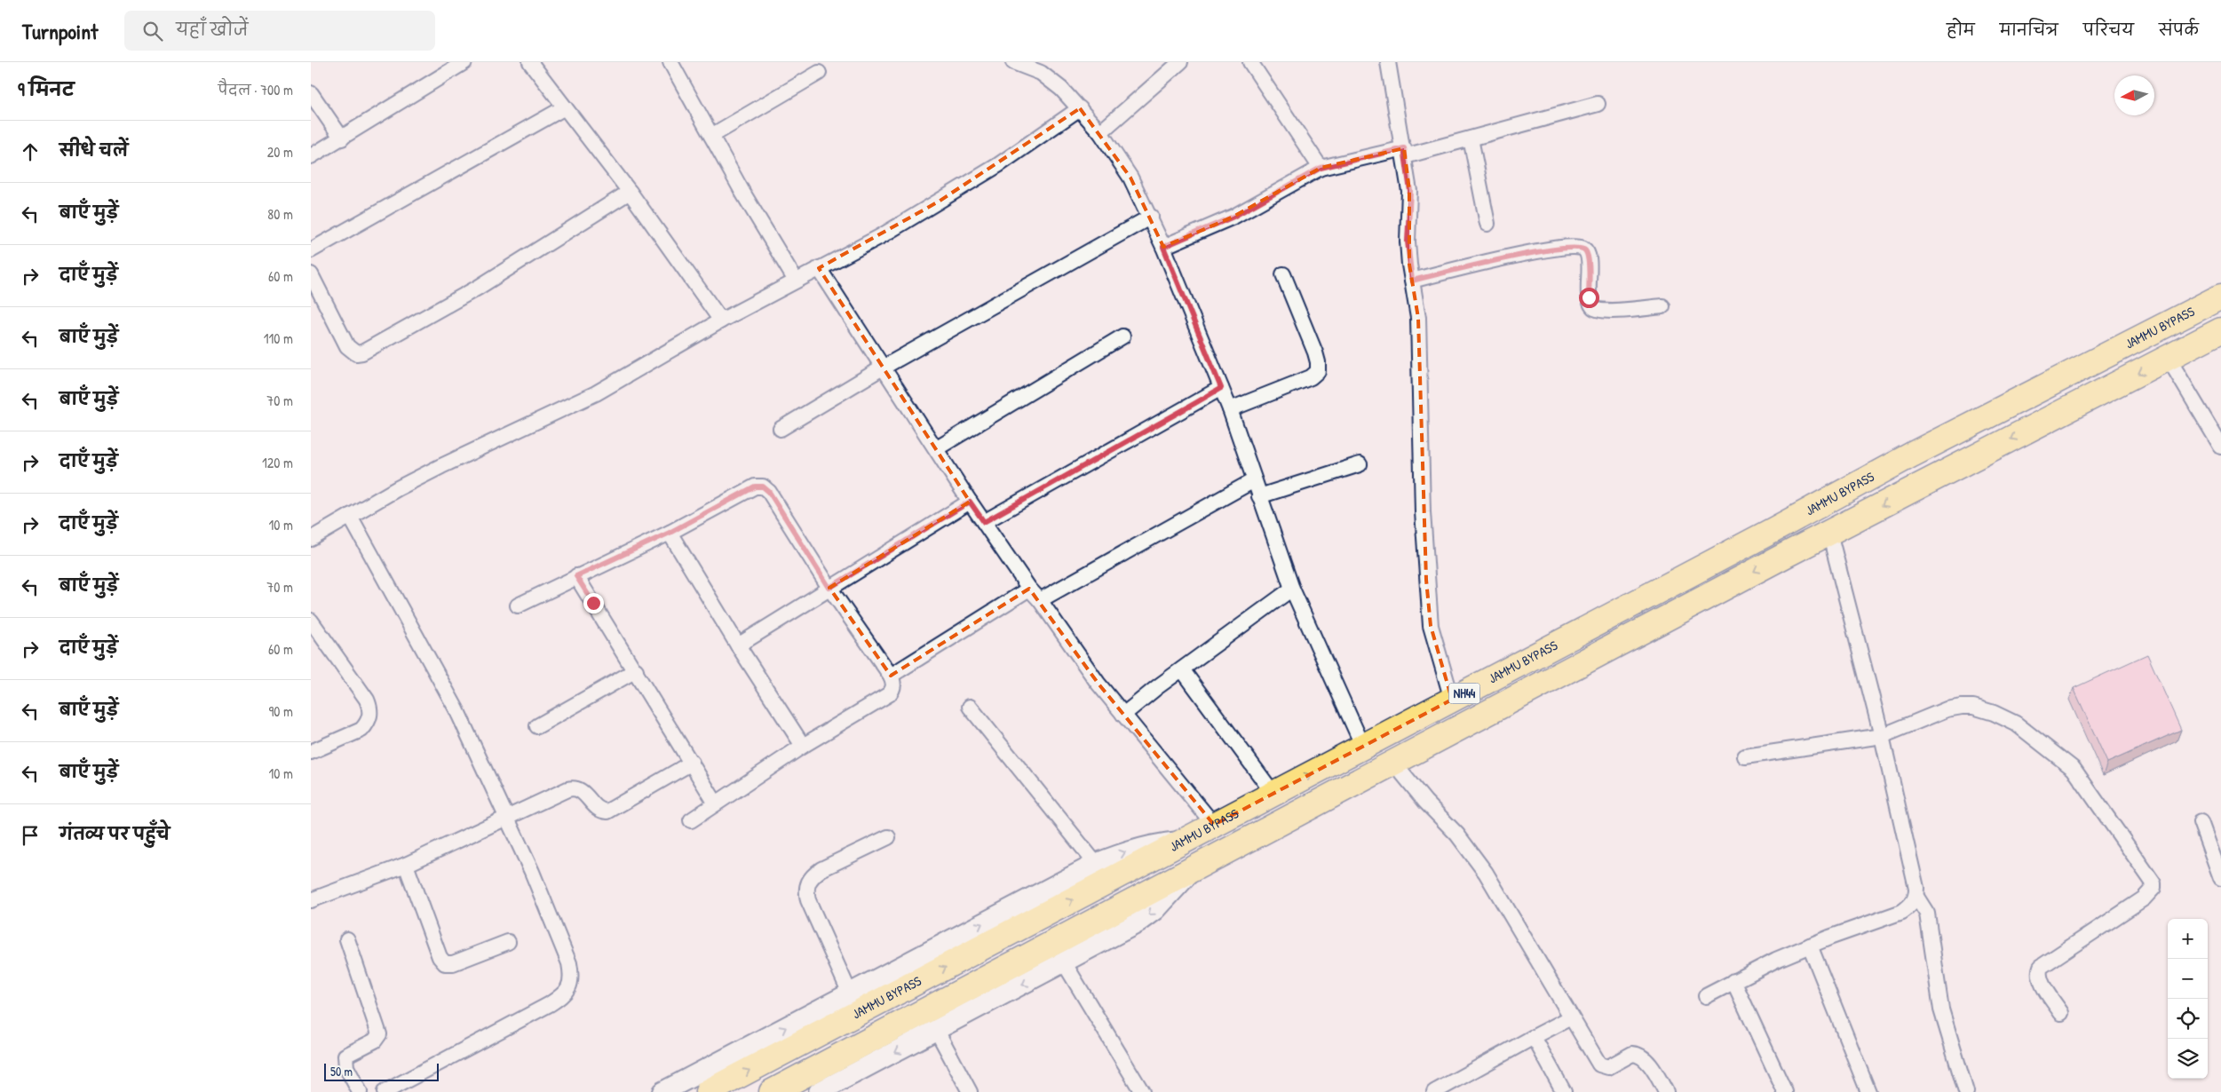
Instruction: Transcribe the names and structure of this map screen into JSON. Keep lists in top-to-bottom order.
{
  "streets": {
    "highway": ["JAMMU BYPASS", "NH44"]
  },
  "scale_bar": "50 m",
  "north": "left",
  "page": {
    "header": "Turnpoint",
    "search": "यहाँ खोजें",
    "nav": [
      "होम",
      "मानचित्र",
      "परिचय",
      "संपर्क"
    ],
    "heading": ["9 मिनट", "पैदल · 700 m"],
    "list": [
      ["सीधे चलें", "20 m"],
      ["बाएँ मुड़ें", "80 m"],
      ["दाएँ मुड़ें", "60 m"],
      ["बाएँ मुड़ें", "110 m"],
      ["बाएँ मुड़ें", "70 m"],
      ["दाएँ मुड़ें", "120 m"],
      ["दाएँ मुड़ें", "10 m"],
      ["बाएँ मुड़ें", "70 m"],
      ["दाएँ मुड़ें", "60 m"],
      ["बाएँ मुड़ें", "90 m"],
      ["बाएँ मुड़ें", "10 m"],
      "गंतव्य पर पहुँचे"
    ],
    "map_buttons": ["+", "−"],
    "scale": "50 m"
  }
}
